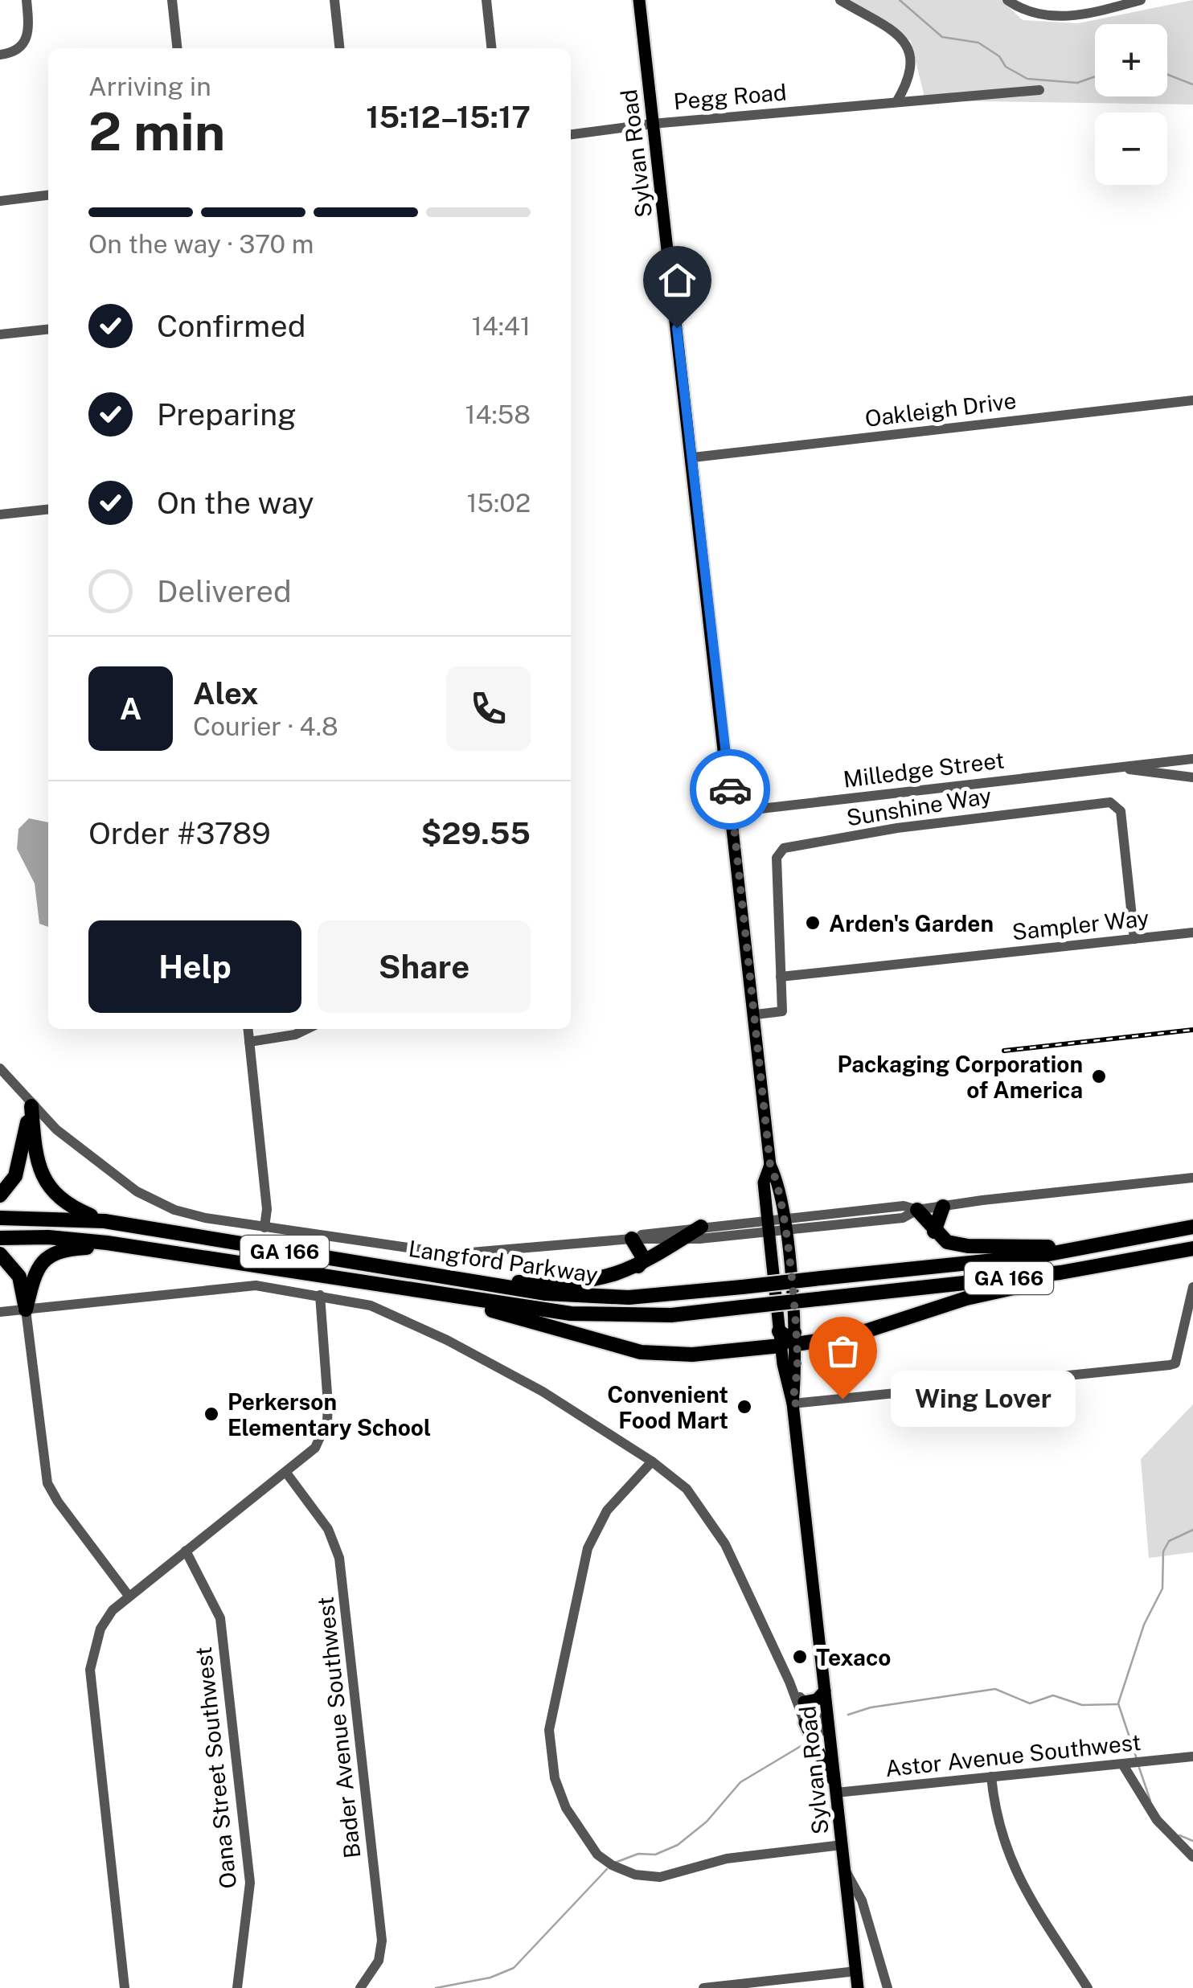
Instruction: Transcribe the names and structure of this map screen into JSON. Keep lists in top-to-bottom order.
{
  "streets": {
    "highway": ["GA 166", "Langford Parkway"],
    "main road": ["Sylvan Road"],
    "street": [
      "Pegg Road",
      "Oakleigh Drive",
      "Milledge Street",
      "Sunshine Way",
      "Sampler Way",
      "Bader Avenue Southwest",
      "Astor Avenue Southwest",
      "Oana Street Southwest"
    ]
  },
  "crossings": [
    ["Pegg Road", "Sylvan Road"],
    ["Sylvan Road", "Oakleigh Drive"],
    ["Sylvan Road", "Milledge Street"],
    ["Sylvan Road", "Sunshine Way"],
    ["Sylvan Road", "Astor Avenue Southwest"],
    ["Sunshine Way", "Sampler Way"]
  ],
  "places": [
    "Arden's Garden",
    "Packaging Corporation of America",
    "Wing Lover",
    "Convenient Food Mart",
    "Perkerson Elementary School",
    "Texaco"
  ],
  "page": {
    "map_buttons": ["+", "−"],
    "heading": ["2 min", "Arriving in", "15:12–15:17"],
    "panel": [
      "Alex",
      "Courier · 4.8",
      "Order #3789",
      "$29.55"
    ],
    "bar": "On the way · 370 m",
    "list": [
      ["Confirmed", "14:41"],
      ["Preparing", "14:58"],
      ["On the way", "15:02"],
      "Delivered"
    ],
    "round": "A",
    "buttons": ["Help", "Share"],
    "bubble": "Wing Lover"
  }
}
